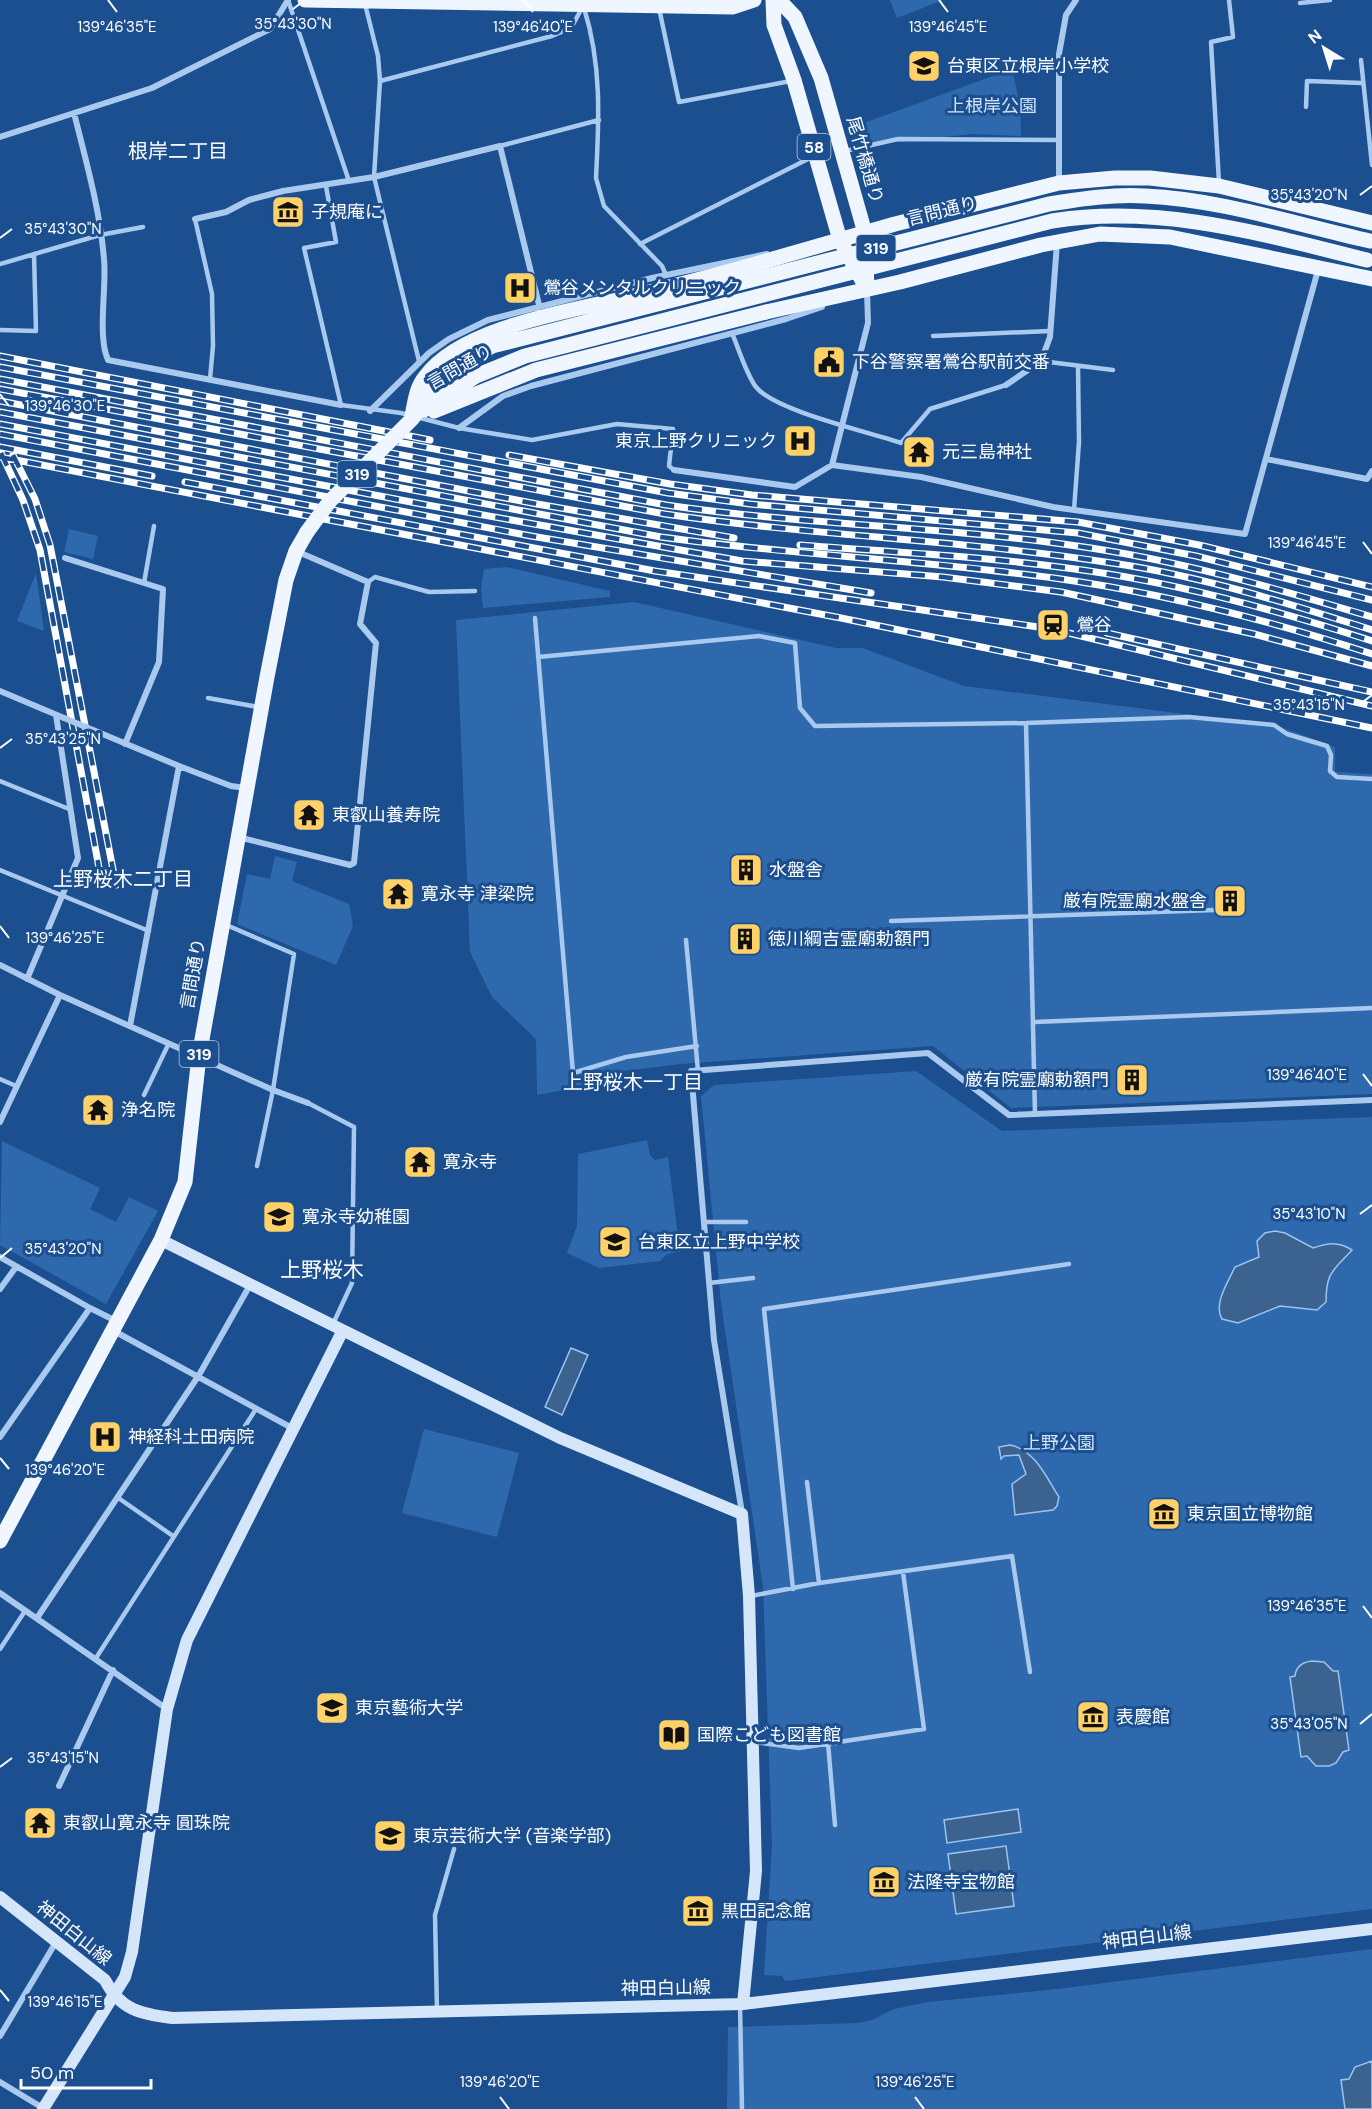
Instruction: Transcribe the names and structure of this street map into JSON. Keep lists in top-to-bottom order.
{
  "streets": {
    "main road": [
      "58",
      "尾竹橋通り",
      "言問通り",
      "319"
    ],
    "street": ["神田白山線"]
  },
  "crossings": [
    ["58", "尾竹橋通り"]
  ],
  "districts": [
    "根岸二丁目",
    "上野桜木二丁目",
    "上野桜木一丁目",
    "上野桜木"
  ],
  "parks": ["上根岸公園", "上野公園"],
  "places": {
    "school or university": [
      "台東区立根岸小学校",
      "寛永寺幼稚園",
      "台東区立上野中学校",
      "東京藝術大学",
      "東京芸術大学 (音楽学部)"
    ],
    "museum": [
      "子規庵に",
      "東京国立博物館",
      "表慶館",
      "法隆寺宝物館",
      "黒田記念館"
    ],
    "hospital": ["鶯谷メンタルクリニック", "東京上野クリニック", "神経科土田病院"],
    "public building": ["下谷警察署鶯谷駅前交番"],
    "temple": [
      "元三島神社",
      "東叡山養寿院",
      "寛永寺 津梁院",
      "浄名院",
      "寛永寺",
      "東叡山寛永寺 圓珠院"
    ],
    "station": ["鶯谷"],
    "building": [
      "水盤舎",
      "厳有院霊廟水盤舎",
      "徳川綱吉霊廟勅額門",
      "厳有院霊廟勅額門"
    ],
    "library": ["国際こども図書館"]
  },
  "scale_bar": "50 m",
  "north": "top left",
  "coordinates": [
    "35°43'30\"N",
    "139°46'35\"E",
    "139°46'40\"E",
    "139°46'45\"E",
    "35°43'20\"N",
    "139°46'30\"E",
    "35°43'15\"N",
    "35°43'25\"N",
    "139°46'25\"E",
    "35°43'10\"N",
    "139°46'20\"E",
    "35°43'05\"N",
    "139°46'15\"E"
  ]
}
